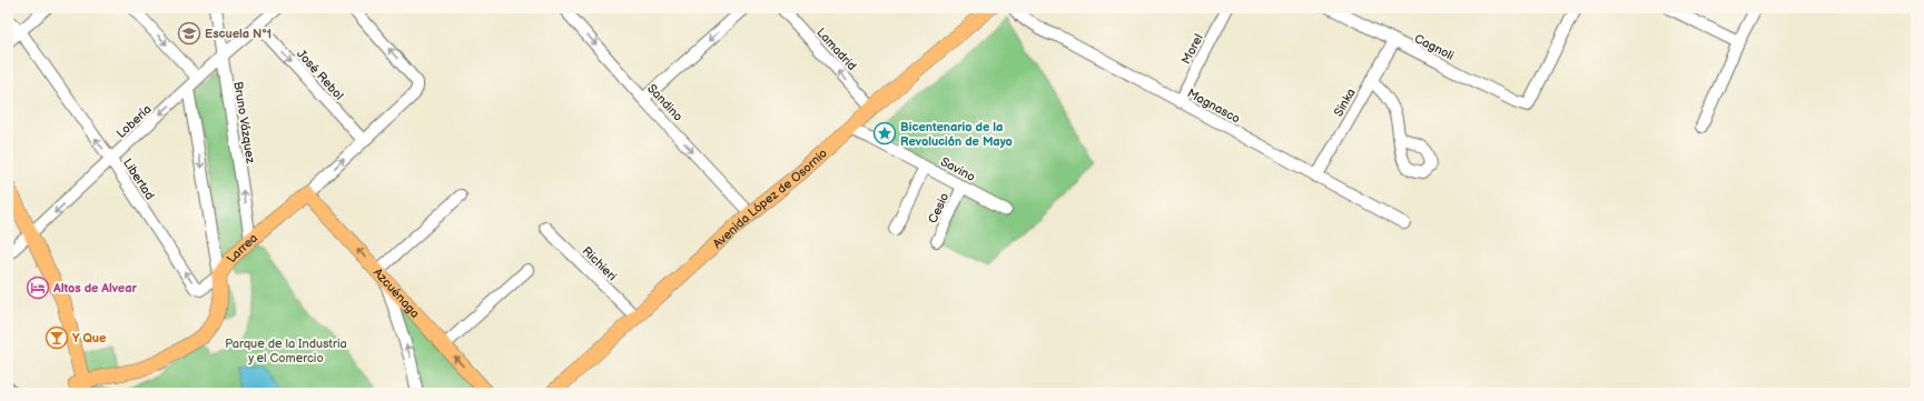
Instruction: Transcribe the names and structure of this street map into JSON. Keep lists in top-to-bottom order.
{
  "streets": {
    "main road": ["Avenida López de Osornio", "Larrea", "Azcuénaga"],
    "street": [
      "Cagnoli",
      "Lamadrid",
      "Morel",
      "José Rebol",
      "Sandino",
      "Sinka",
      "Magnasco",
      "Lobería",
      "Bruno Vázquez",
      "Savino",
      "Libertad",
      "Cesio",
      "Richieri"
    ]
  },
  "crossings": [
    ["Cagnoli", "Sinka"],
    ["Lamadrid", "Avenida López de Osornio"],
    ["Morel", "Magnasco"],
    ["José Rebol", "Lobería"],
    ["José Rebol", "Larrea"],
    ["Sandino", "Avenida López de Osornio"],
    ["Sinka", "Magnasco"],
    ["Lobería", "Bruno Vázquez"],
    ["Lobería", "Libertad"],
    ["Bruno Vázquez", "Larrea"],
    ["Savino", "Avenida López de Osornio"],
    ["Savino", "Cesio"],
    ["Libertad", "Larrea"],
    ["Avenida López de Osornio", "Richieri"],
    ["Larrea", "Azcuénaga"]
  ],
  "one_way": [
    "Lamadrid",
    "José Rebol",
    "Sandino",
    "Lobería",
    "Libertad",
    "Azcuénaga"
  ],
  "parks": ["Parque de la Industria y el Comercio"],
  "places": {
    "school or university": ["Escuela N°1"],
    "place": ["Bicentenario de la Revolución de Mayo"],
    "hotel": ["Altos de Alvear"],
    "bar": ["Y Que"]
  }
}
